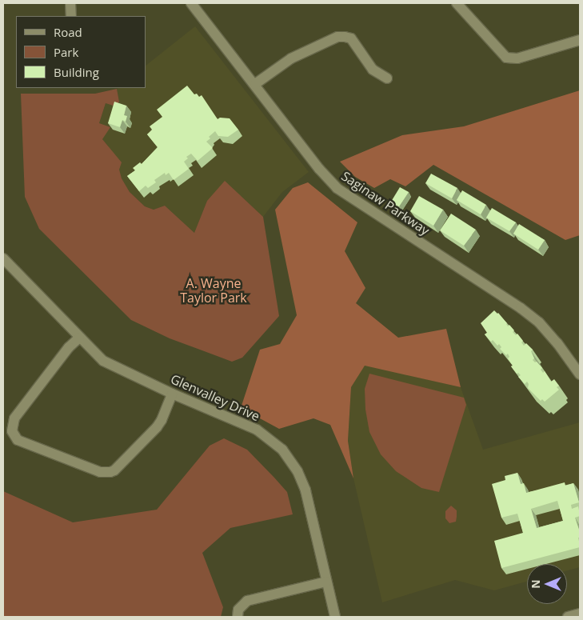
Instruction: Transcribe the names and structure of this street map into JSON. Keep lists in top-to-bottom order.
{
  "streets": {
    "street": ["Saginaw Parkway", "Glenvalley Drive"]
  },
  "parks": ["A. Wayne Taylor Park"],
  "legend": ["Road", "Park", "Building"],
  "north": "left"
}
